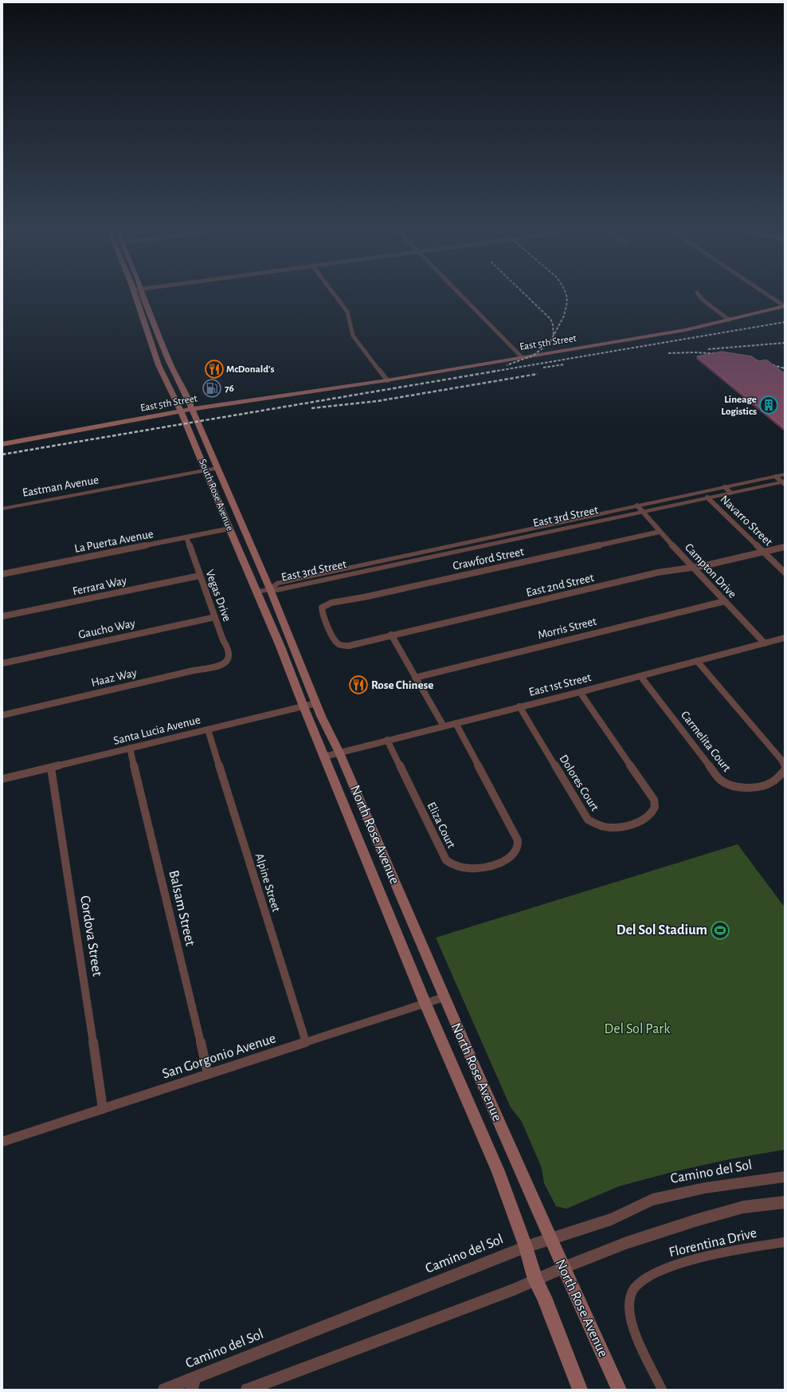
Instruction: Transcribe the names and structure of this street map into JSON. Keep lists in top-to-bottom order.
{
  "streets": {
    "main road": ["East 5th Street", "South Rose Avenue", "North Rose Avenue"],
    "street": [
      "Eastman Avenue",
      "East 3rd Street",
      "Navarro Street",
      "La Puerta Avenue",
      "Crawford Street",
      "Campton Drive",
      "East 2nd Street",
      "Ferrara Way",
      "Vegas Drive",
      "Morris Street",
      "Gaucho Way",
      "Haaz Way",
      "East 1st Street",
      "Santa Lucia Avenue",
      "Carmelita Court",
      "Dolores Court",
      "Eliza Court",
      "Alpine Street",
      "Balsam Street",
      "Cordova Street",
      "San Gorgonio Avenue",
      "Camino del Sol",
      "Florentina Drive"
    ]
  },
  "crossings": [
    ["East 5th Street", "South Rose Avenue"],
    ["Eastman Avenue", "South Rose Avenue"],
    ["South Rose Avenue", "East 3rd Street"],
    ["South Rose Avenue", "La Puerta Avenue"],
    ["South Rose Avenue", "East 1st Street"],
    ["South Rose Avenue", "Santa Lucia Avenue"],
    ["South Rose Avenue", "North Rose Avenue"],
    ["East 3rd Street", "Navarro Street"],
    ["East 3rd Street", "Campton Drive"],
    ["Navarro Street", "East 2nd Street"],
    ["La Puerta Avenue", "Vegas Drive"],
    ["Crawford Street", "Campton Drive"],
    ["Crawford Street", "East 2nd Street"],
    ["Campton Drive", "East 2nd Street"],
    ["Campton Drive", "Morris Street"],
    ["Campton Drive", "East 1st Street"],
    ["Ferrara Way", "Vegas Drive"],
    ["Vegas Drive", "Gaucho Way"],
    ["Vegas Drive", "Haaz Way"],
    ["East 1st Street", "Carmelita Court"],
    ["East 1st Street", "Dolores Court"],
    ["East 1st Street", "Eliza Court"],
    ["East 1st Street", "North Rose Avenue"],
    ["Santa Lucia Avenue", "Alpine Street"],
    ["Santa Lucia Avenue", "Balsam Street"],
    ["Santa Lucia Avenue", "Cordova Street"],
    ["North Rose Avenue", "San Gorgonio Avenue"],
    ["North Rose Avenue", "Camino del Sol"],
    ["Alpine Street", "San Gorgonio Avenue"],
    ["Balsam Street", "San Gorgonio Avenue"],
    ["Cordova Street", "San Gorgonio Avenue"]
  ],
  "parks": ["Del Sol Park"],
  "places": {
    "restaurant": ["McDonald's", "Rose Chinese"],
    "fuel station": ["76"],
    "building": ["Lineage Logistics"],
    "sports": ["Del Sol Stadium"]
  }
}
